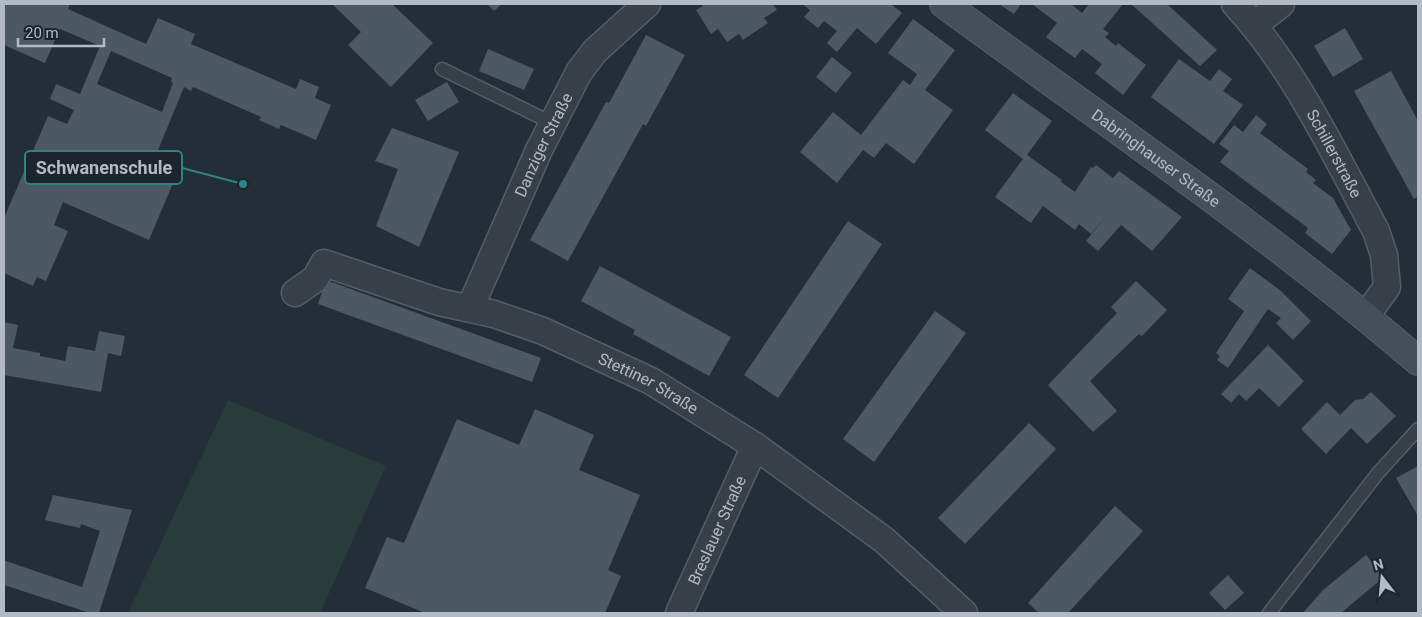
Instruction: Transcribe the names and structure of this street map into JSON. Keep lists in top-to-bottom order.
{
  "streets": {
    "main road": ["Dabringhauser Straße"],
    "street": [
      "Danziger Straße",
      "Schillerstraße",
      "Stettiner Straße",
      "Breslauer Straße"
    ]
  },
  "crossings": [
    ["Danziger Straße", "Stettiner Straße"],
    ["Schillerstraße", "Dabringhauser Straße"],
    ["Stettiner Straße", "Breslauer Straße"]
  ],
  "places": ["Schwanenschule"],
  "scale_bar": "20 m",
  "north": "top"
}
